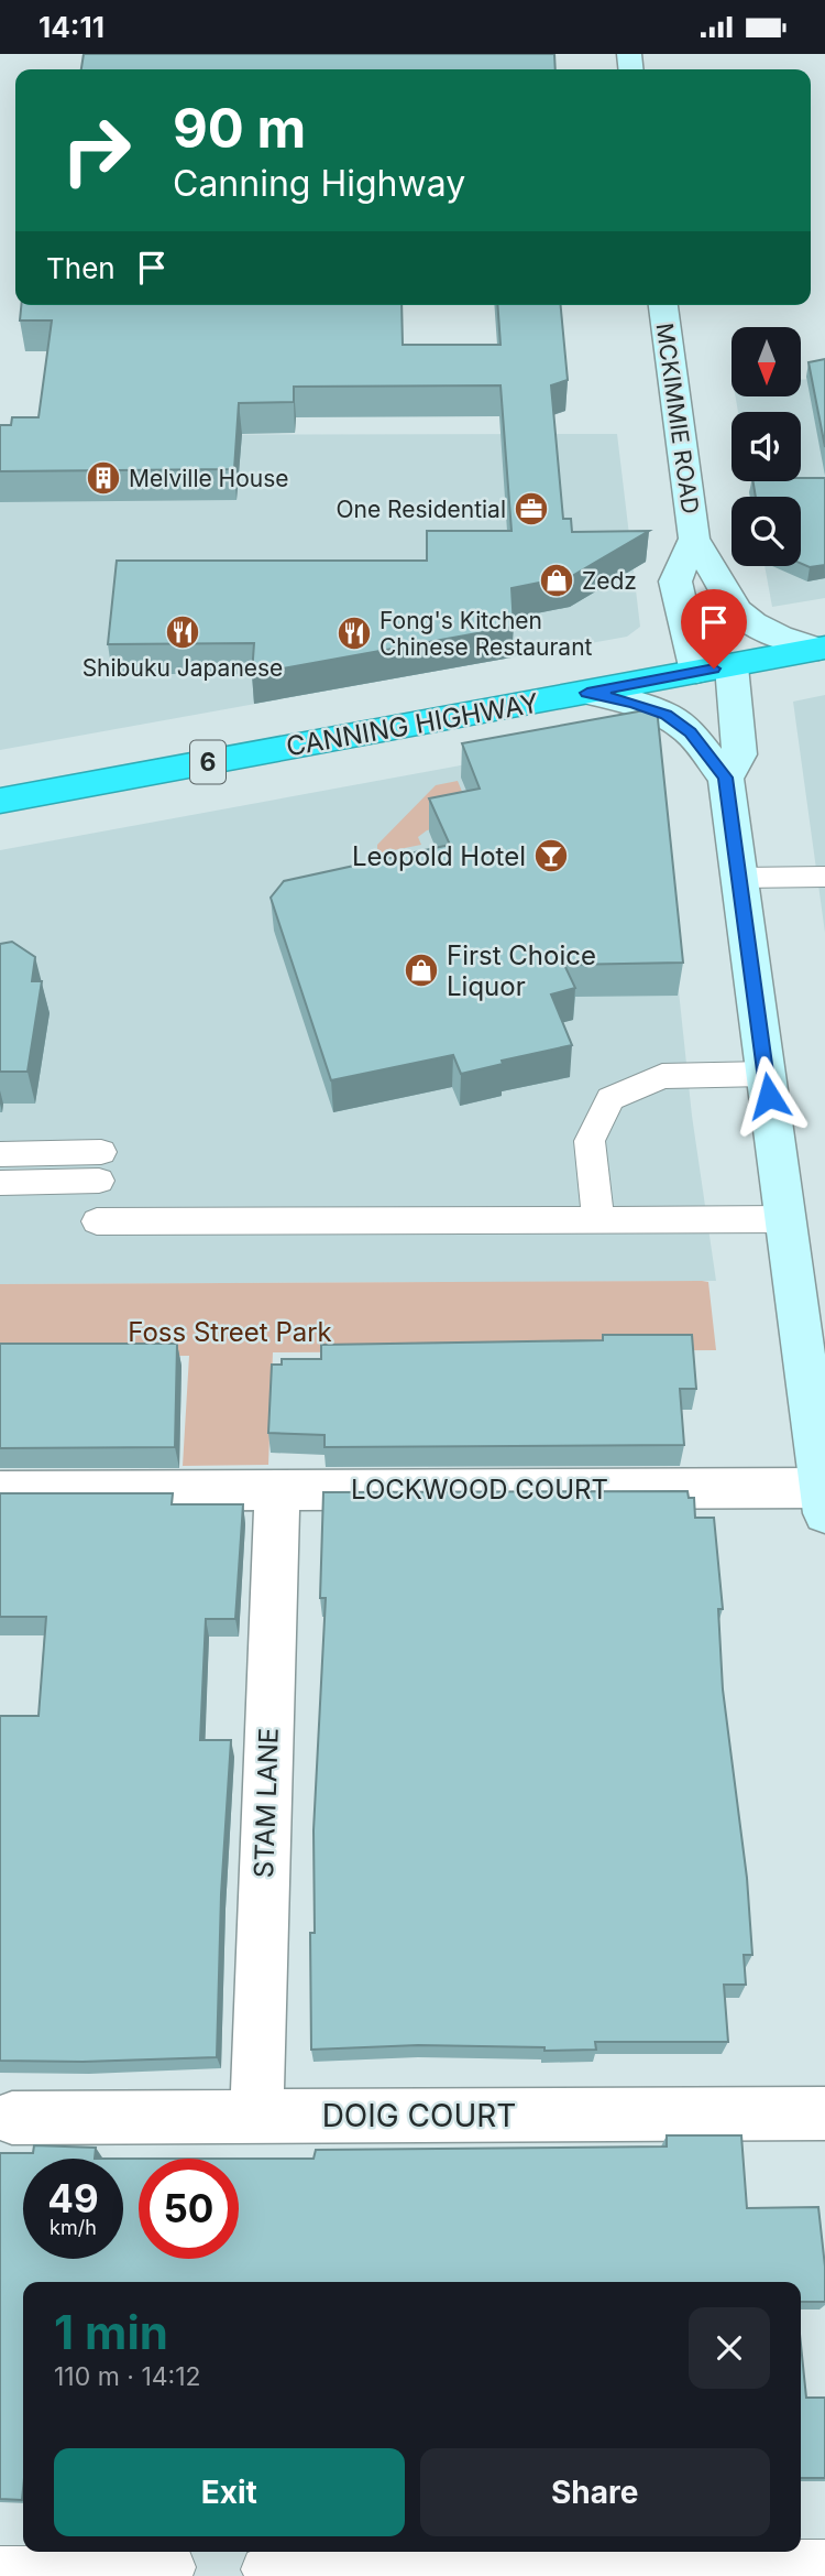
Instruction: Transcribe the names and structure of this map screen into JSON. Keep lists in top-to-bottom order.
{
  "streets": {
    "highway": ["CANNING HIGHWAY", "6"],
    "main road": ["MCKIMMIE ROAD"],
    "street": ["LOCKWOOD COURT", "STAM LANE", "DOIG COURT"]
  },
  "crossings": [
    ["MCKIMMIE ROAD", "CANNING HIGHWAY"],
    ["LOCKWOOD COURT", "STAM LANE"],
    ["STAM LANE", "DOIG COURT"]
  ],
  "parks": ["Foss Street Park"],
  "places": {
    "building": ["Melville House"],
    "office": ["One Residential"],
    "shop": ["Zedz", "First Choice Liquor"],
    "restaurant": ["Shibuku Japanese", "Fong's Kitchen Chinese Restaurant"],
    "bar": ["Leopold Hotel"]
  },
  "north": "bottom",
  "page": {
    "status": "14:11",
    "turn": ["90 m", "Canning Highway"],
    "then": "Then",
    "speed": "49 km/h",
    "limit": "50",
    "heading": ["1 min", "110 m · 14:12"],
    "buttons": ["Exit", "Share"]
  }
}
